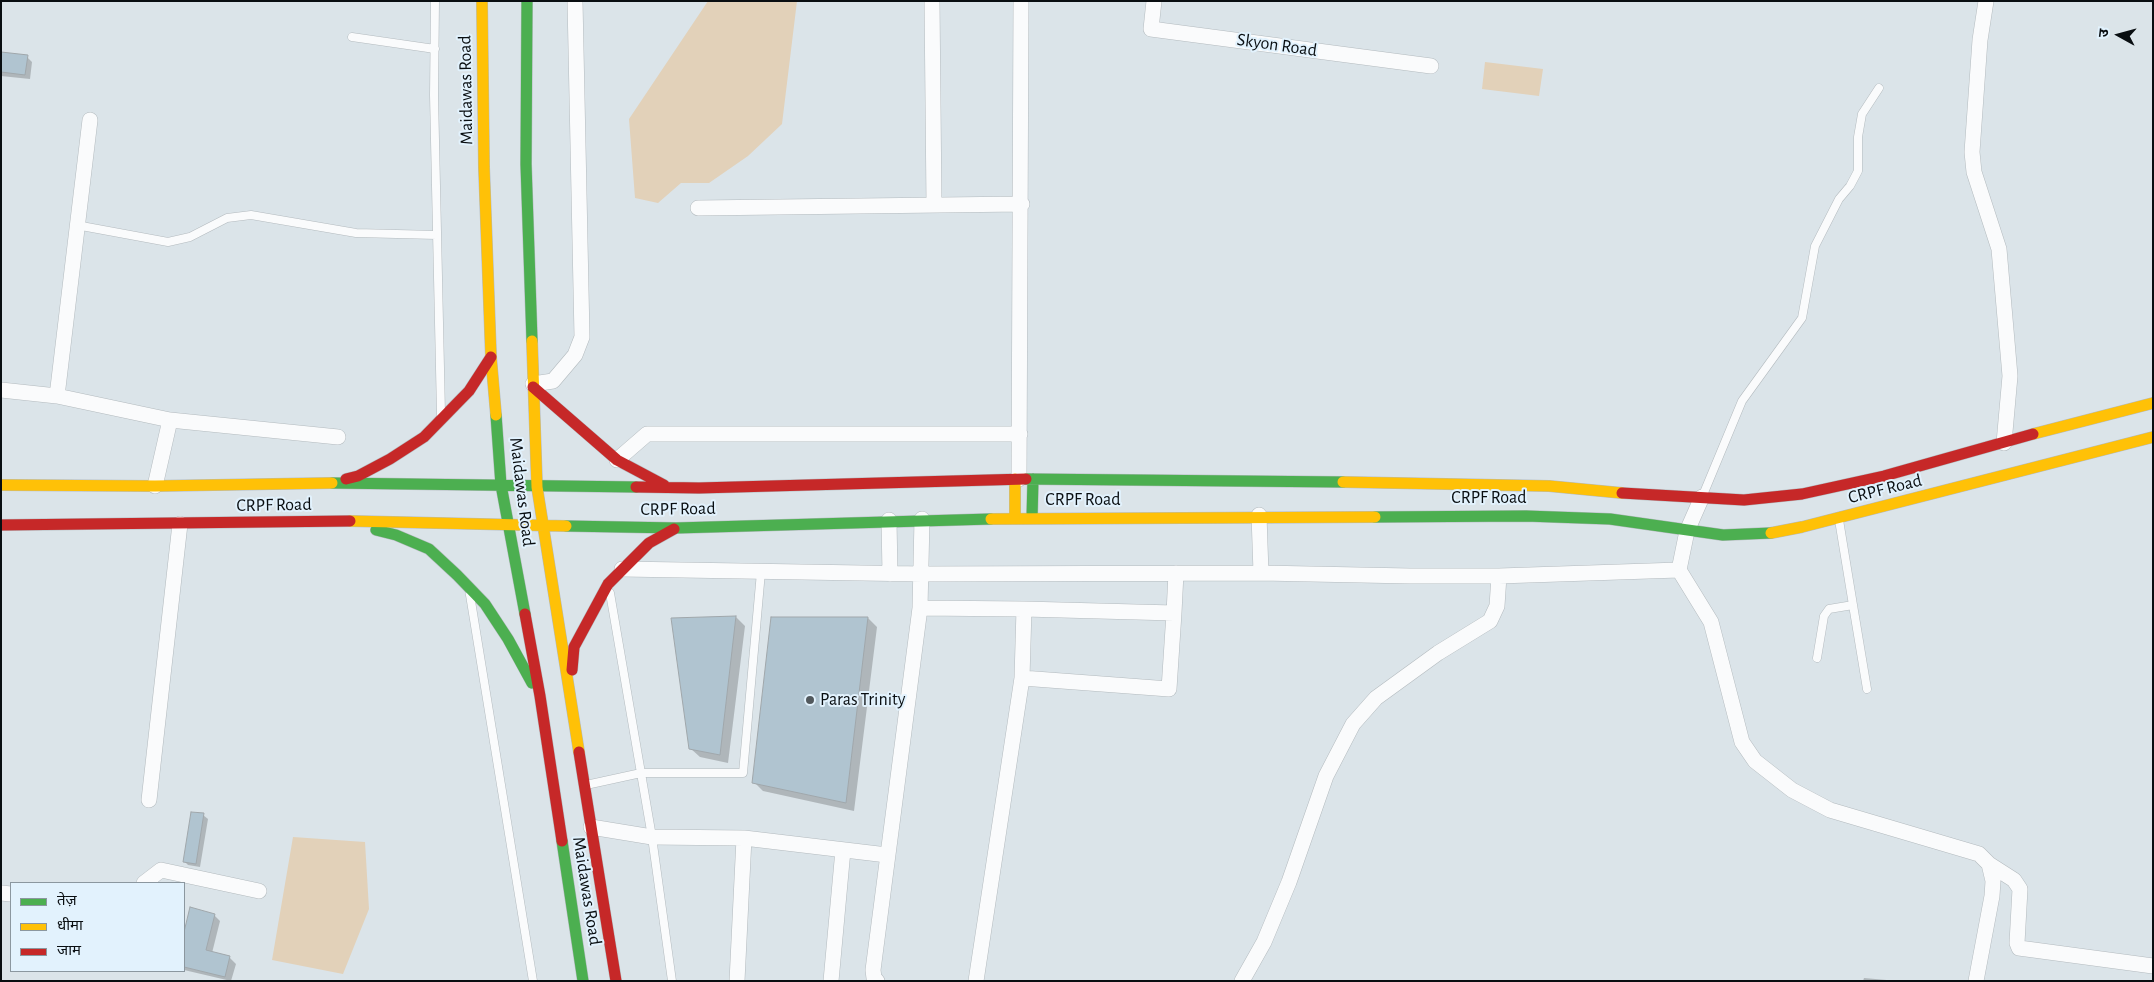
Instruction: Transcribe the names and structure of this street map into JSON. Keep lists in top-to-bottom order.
{
  "streets": {
    "street": ["Skyon Road", "Maidawas Road", "CRPF Road"]
  },
  "crossings": [
    ["Maidawas Road", "CRPF Road"]
  ],
  "places": ["Paras Trinity"],
  "legend": ["तेज़", "धीमा", "जाम"],
  "north": "left"
}
